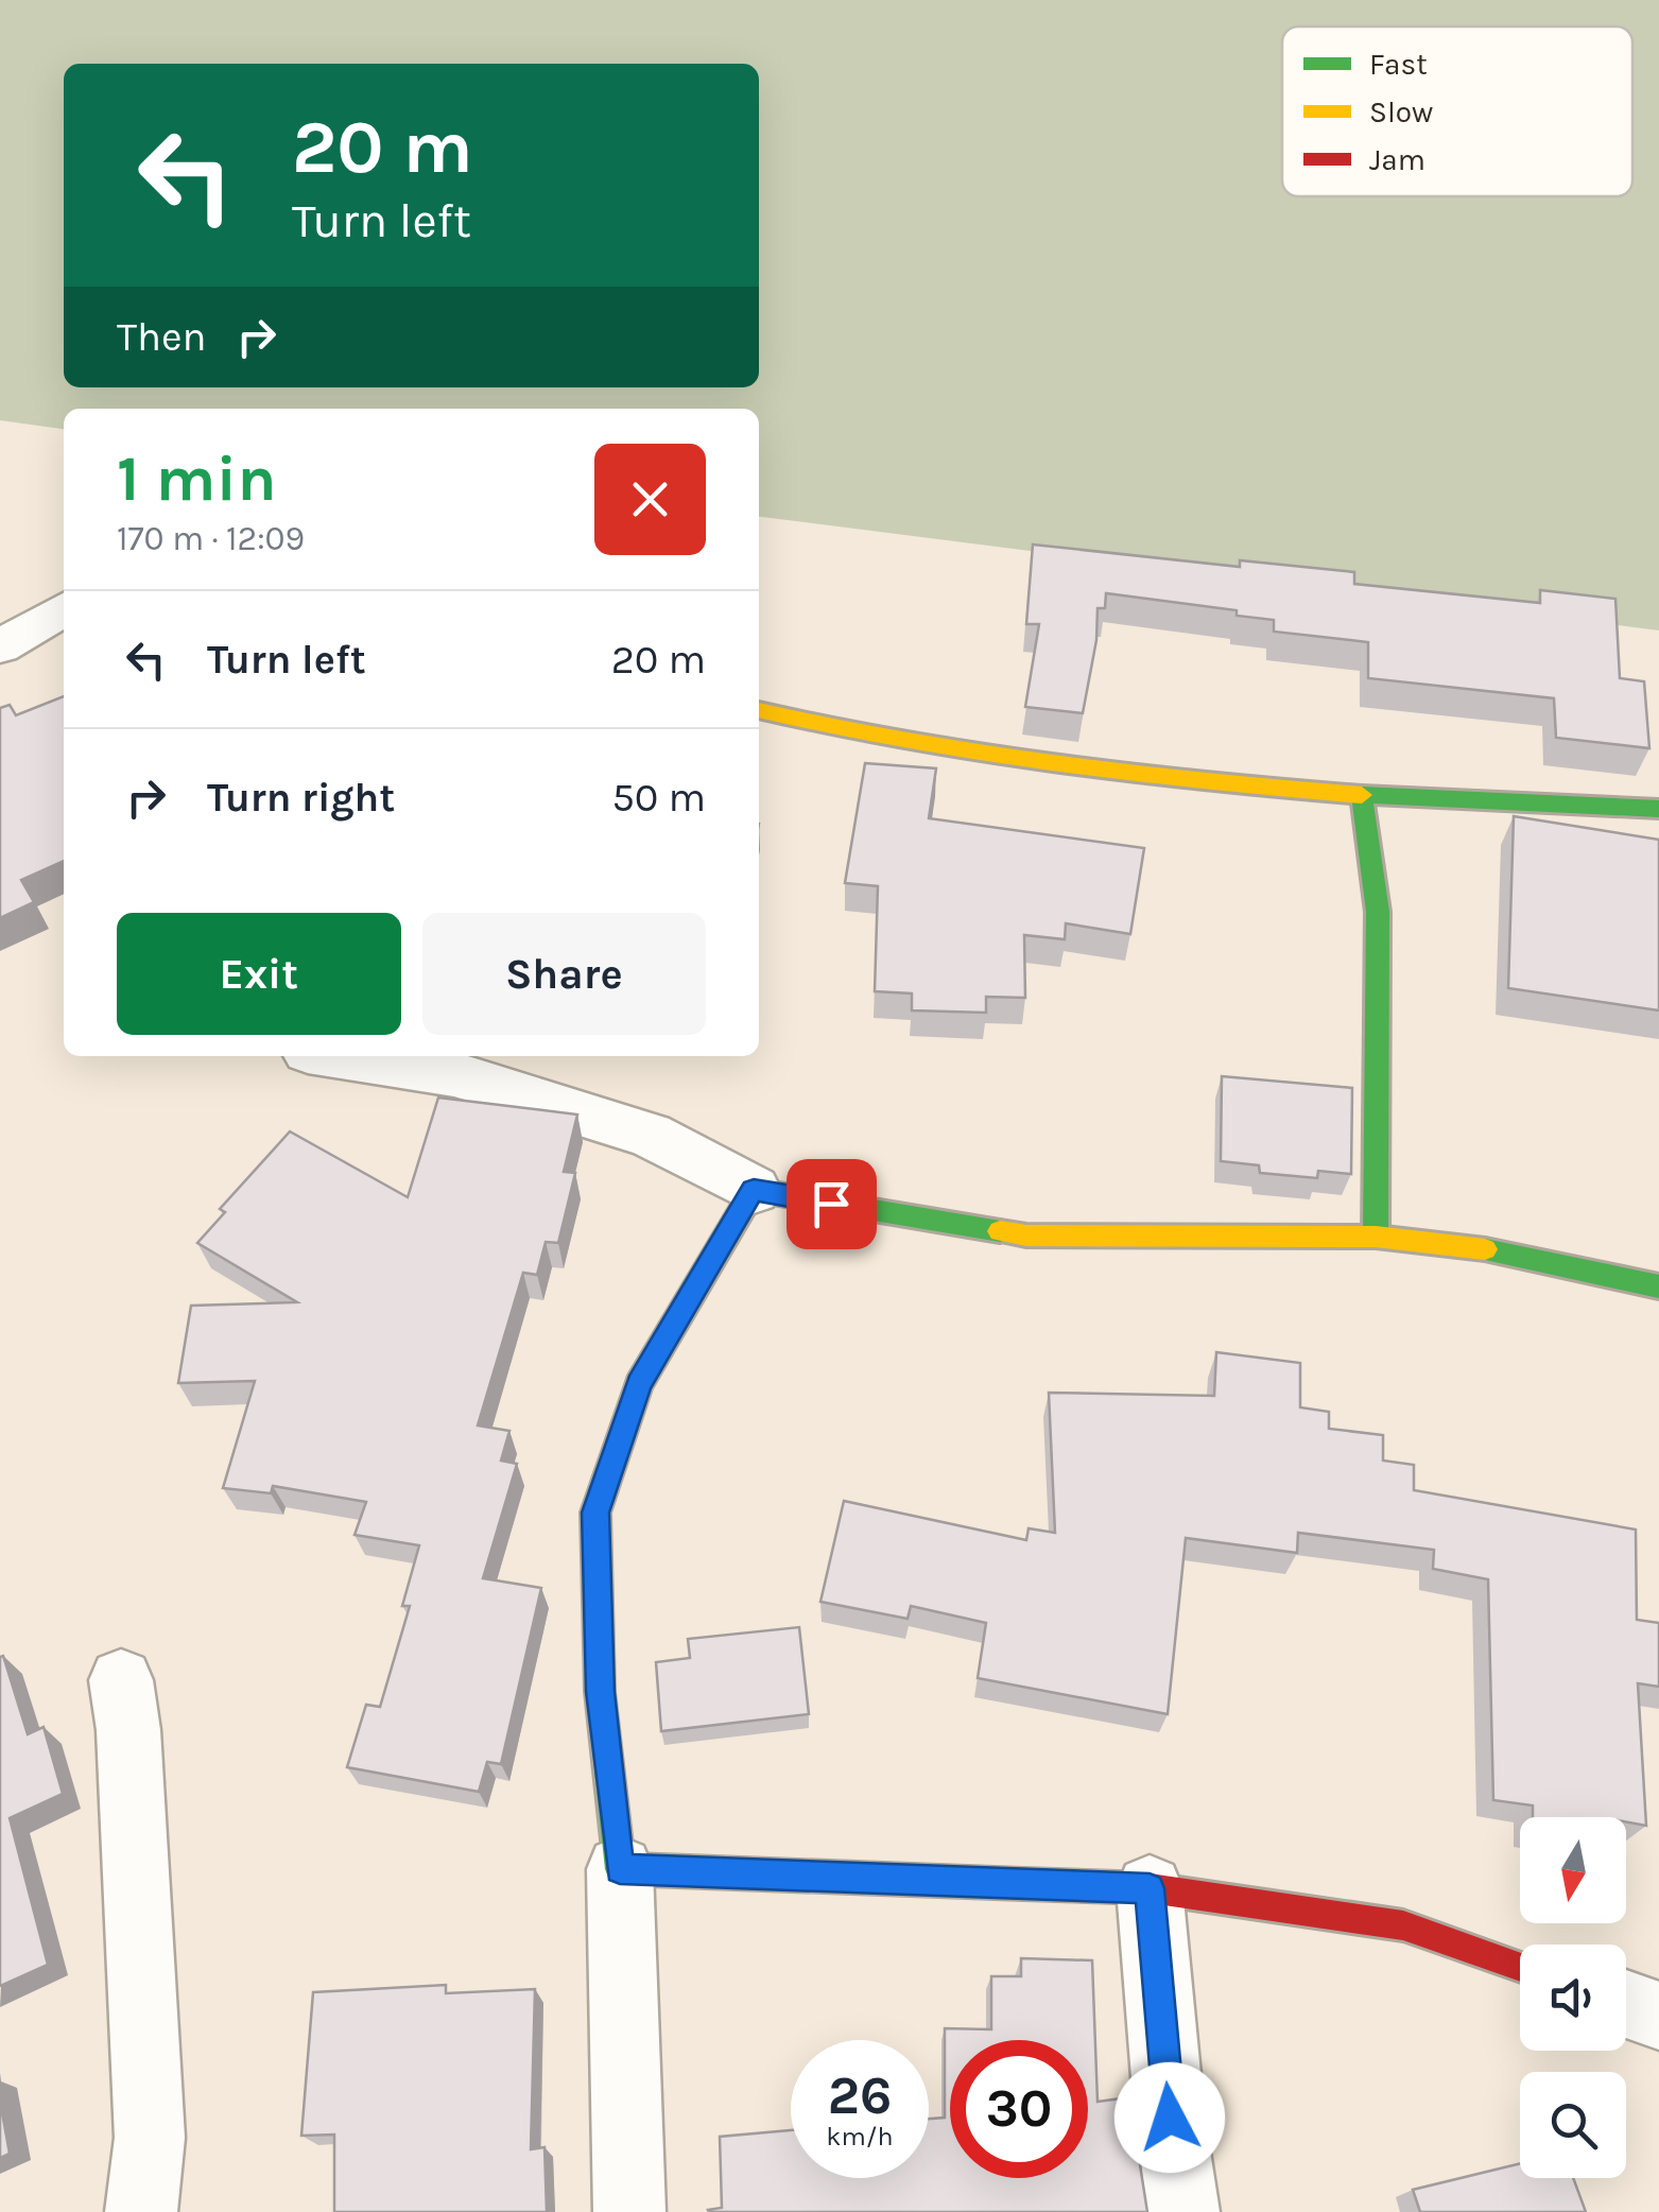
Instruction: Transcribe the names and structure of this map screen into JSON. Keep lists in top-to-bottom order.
{
  "legend": ["Fast", "Slow", "Jam"],
  "north": "bottom",
  "page": {
    "turn": ["20 m", "Turn left"],
    "then": "Then",
    "heading": ["1 min", "170 m · 12:09"],
    "list": [
      {
        "name": "Turn left",
        "value": "20 m"
      },
      {
        "name": "Turn right",
        "value": "50 m"
      }
    ],
    "buttons": ["Exit", "Share"],
    "speed": "26 km/h",
    "limit": "30"
  }
}
